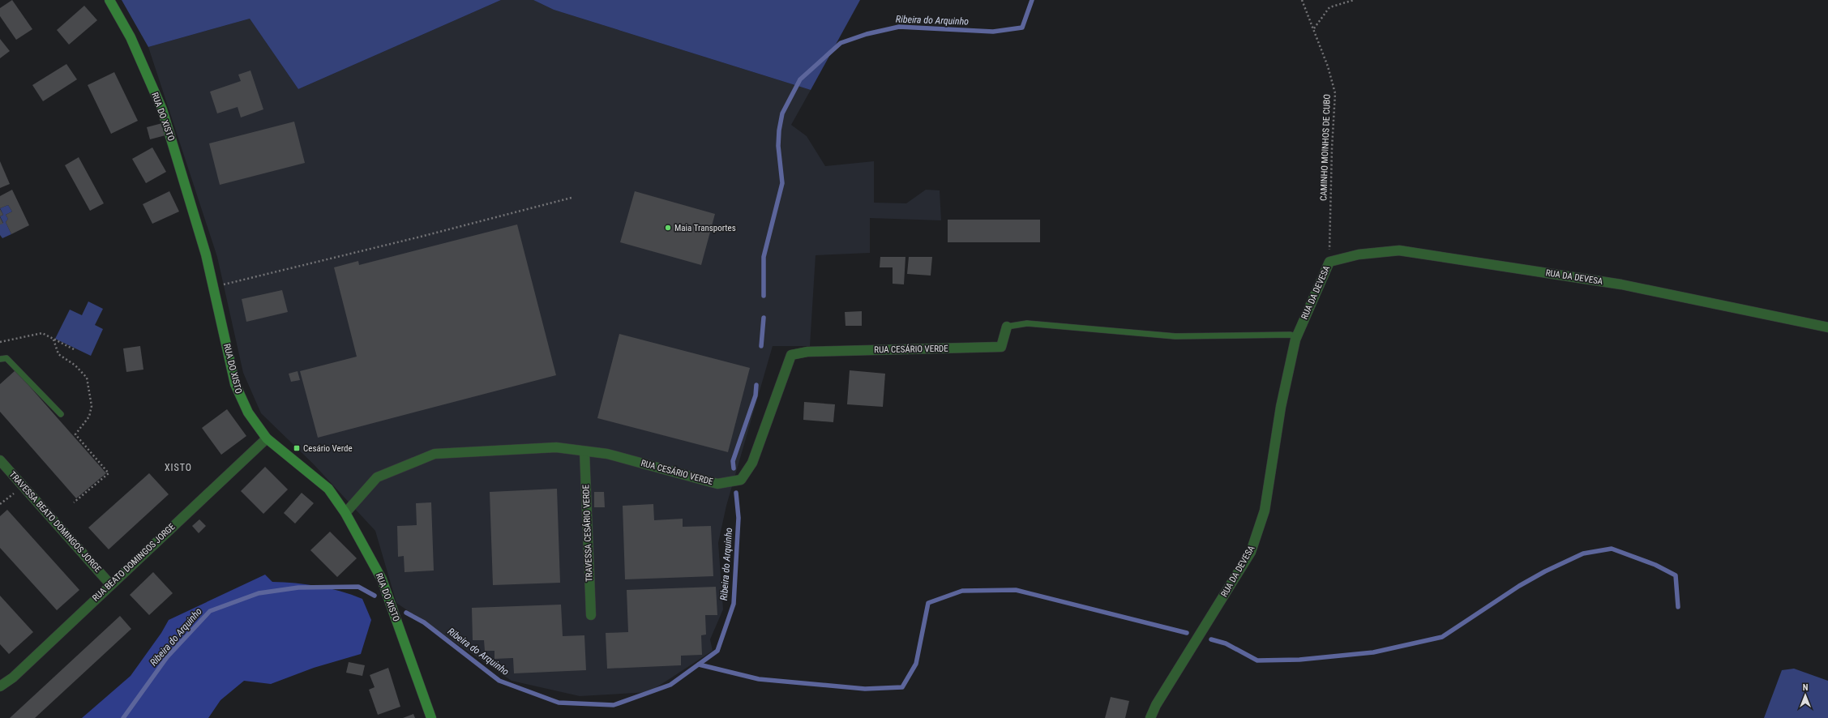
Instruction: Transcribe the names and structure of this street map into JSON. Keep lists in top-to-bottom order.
{
  "streets": {
    "street": [
      "RUA DO XISTO",
      "RUA DA DEVESA",
      "RUA CESÁRIO VERDE",
      "TRAVESSA BEATO DOMINGOS JORGE",
      "TRAVESSA CESÁRIO VERDE",
      "RUA BEATO DOMINGOS JORGE"
    ],
    "path": ["CAMINHO MOINHOS DE CUBO"]
  },
  "crossings": [
    ["RUA DO XISTO", "RUA CESÁRIO VERDE"],
    ["RUA DO XISTO", "RUA BEATO DOMINGOS JORGE"],
    ["CAMINHO MOINHOS DE CUBO", "RUA DA DEVESA"],
    ["RUA CESÁRIO VERDE", "TRAVESSA CESÁRIO VERDE"],
    ["TRAVESSA BEATO DOMINGOS JORGE", "RUA BEATO DOMINGOS JORGE"]
  ],
  "districts": ["XISTO"],
  "water": ["Ribeira do Arquinho"],
  "places": {
    "other": ["Maia Transportes"],
    "transit": ["Cesário Verde"]
  },
  "north": "top"
}
